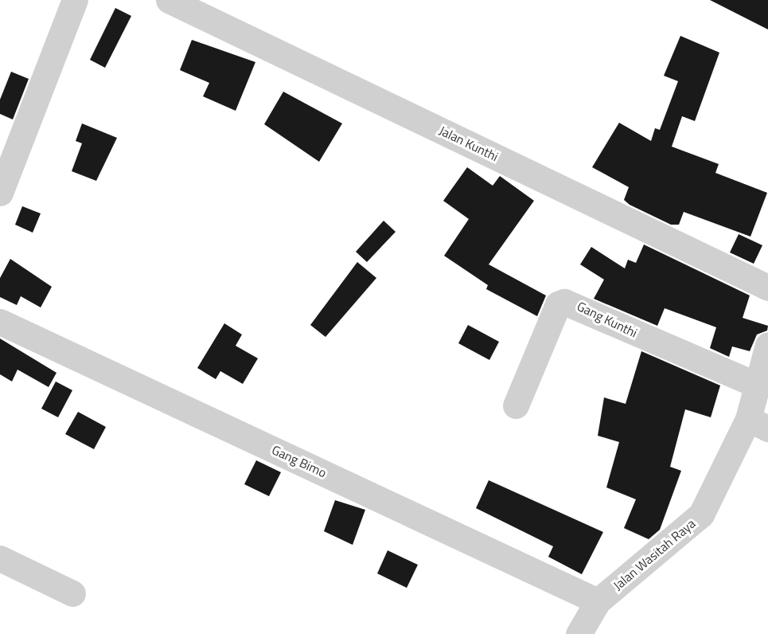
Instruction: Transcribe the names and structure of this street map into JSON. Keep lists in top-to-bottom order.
{
  "streets": {
    "street": [
      "Jalan Kunthi",
      "Gang Kunthi",
      "Gang Bimo",
      "Jalan Wasitah Raya"
    ]
  },
  "crossings": [
    ["Gang Bimo", "Jalan Wasitah Raya"]
  ]
}
